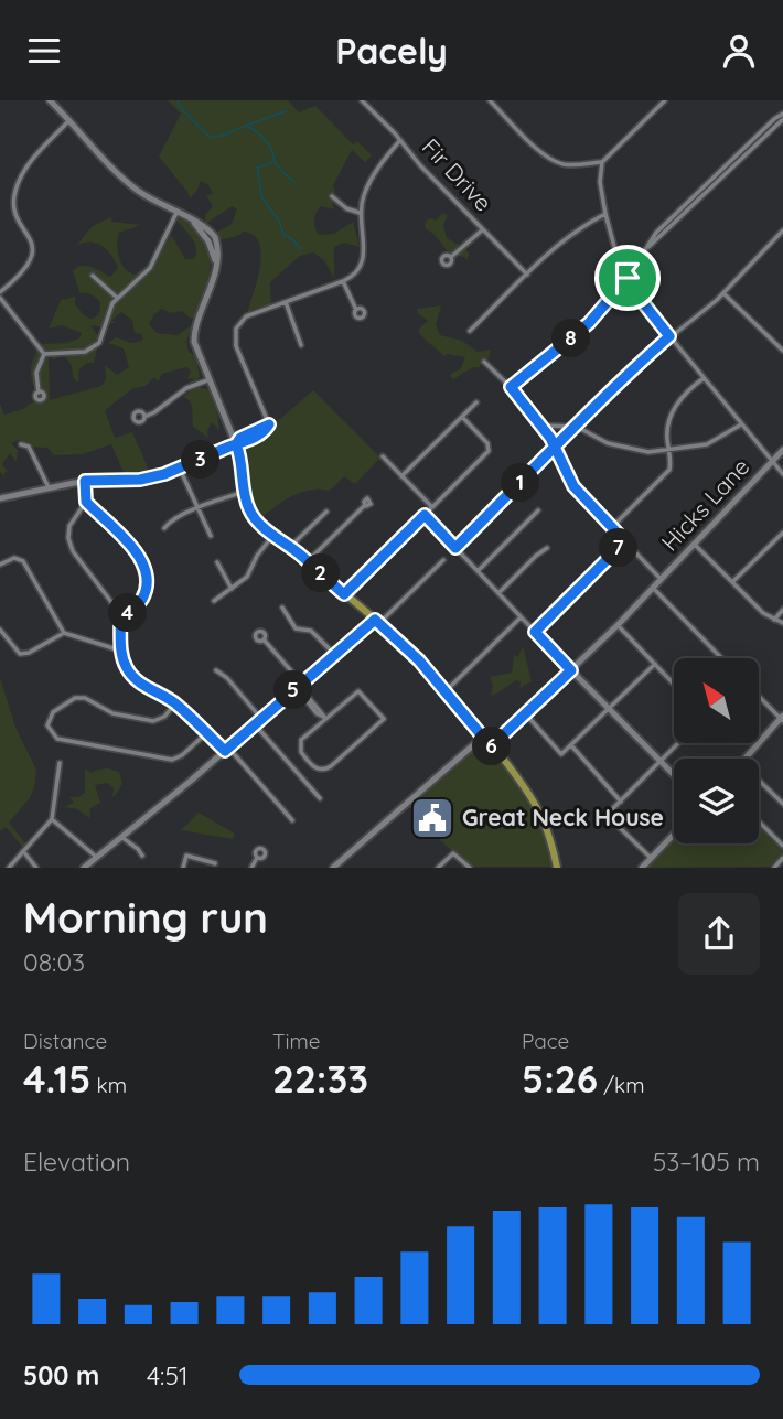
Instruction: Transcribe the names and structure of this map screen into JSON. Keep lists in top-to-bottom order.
{
  "streets": {
    "main road": ["Hicks Lane"],
    "street": ["Fir Drive"]
  },
  "places": {
    "public building": ["Great Neck House"]
  },
  "north": "top left",
  "page": {
    "header": "Pacely",
    "pins": [
      "8",
      "3",
      "1",
      "7",
      "2",
      "4",
      "5",
      "6"
    ],
    "heading": ["Morning run", "08:03"],
    "stats": [
      ["Distance", "4.15 km"],
      ["Time", "22:33"],
      ["Pace", "5:26 /km"]
    ],
    "chart": ["Elevation", "53–105 m"],
    "list": [
      {
        "name": "500 m",
        "note": "4:51"
      }
    ]
  }
}
